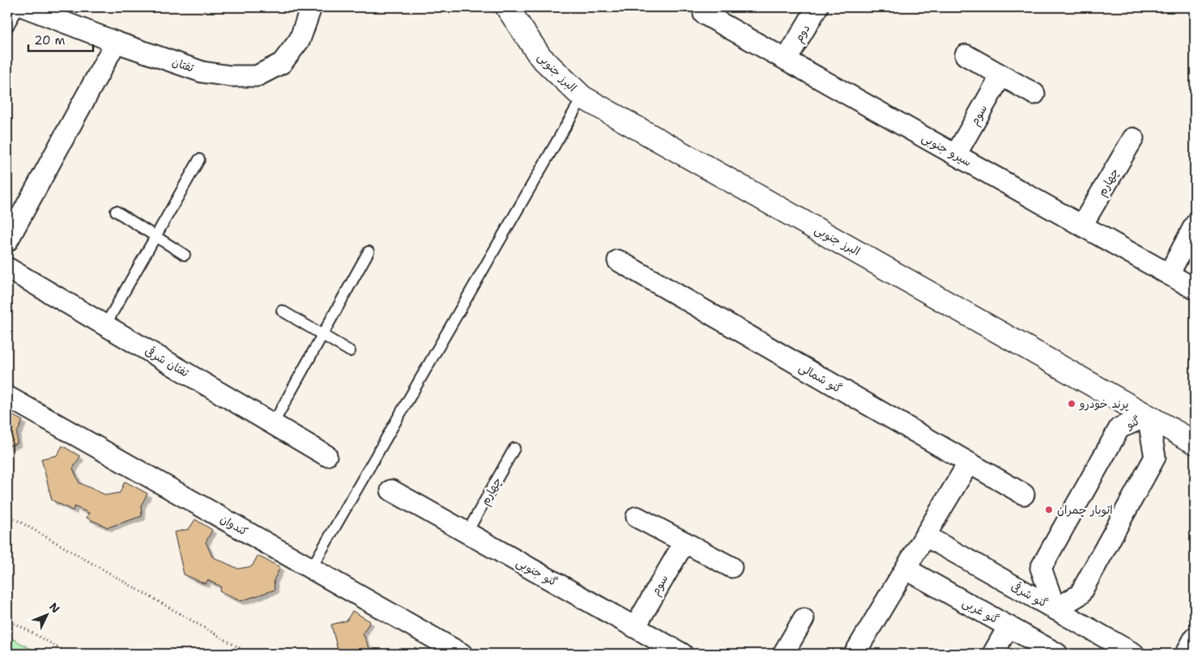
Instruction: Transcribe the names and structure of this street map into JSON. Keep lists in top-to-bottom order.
{
  "streets": {
    "street": [
      "دوم",
      "تفتان",
      "البرز جنوبی",
      "سوم",
      "سیرو جنوبی",
      "چهارم",
      "تفتان شرقی",
      "گنو شمالی",
      "گنو",
      "کندوان",
      "گنو جنوبی",
      "گنو شرقی",
      "گنو غربی"
    ]
  },
  "crossings": [
    ["دوم", "سیرو جنوبی"],
    ["البرز جنوبی", "گنو"],
    ["سوم", "سیرو جنوبی"],
    ["سوم", "گنو جنوبی"],
    ["سیرو جنوبی", "چهارم"],
    ["چهارم", "گنو جنوبی"],
    ["گنو", "گنو شرقی"]
  ],
  "places": ["پرند خودرو", "اتوبار چمران"],
  "scale_bar": "20 m",
  "north": "top right"
}
